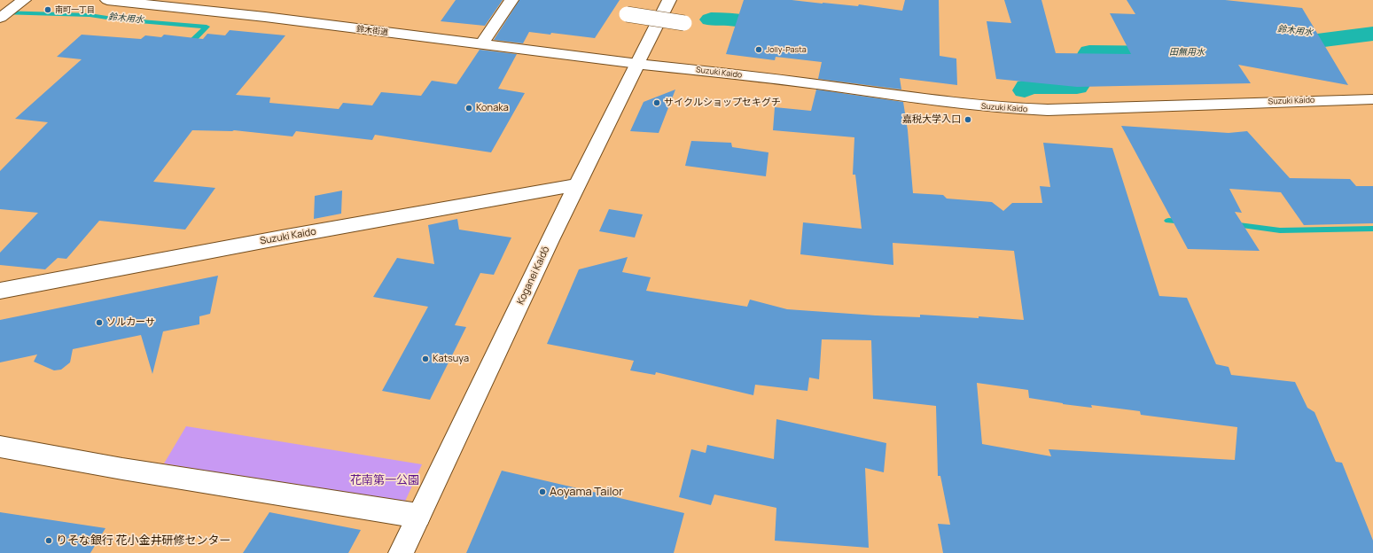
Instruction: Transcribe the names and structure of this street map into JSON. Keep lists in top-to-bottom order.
{
  "streets": {
    "main road": ["鈴木街道", "Suzuki Kaido", "Koganei Kaidō"]
  },
  "crossings": [
    ["鈴木街道", "Suzuki Kaido"],
    ["鈴木街道", "Koganei Kaidō"],
    ["Suzuki Kaido", "Koganei Kaidō"]
  ],
  "water": ["鈴木用水", "田無用水"],
  "parks": ["花南第一公園"],
  "places": [
    "南町一丁目",
    "Jolly-Pasta",
    "サイクルショップセキグチ",
    "Konaka",
    "嘉税大学入口",
    "ソルカーサ",
    "Katsuya",
    "Aoyama Tailor",
    "りそな銀行 花小金井研修センター"
  ]
}
